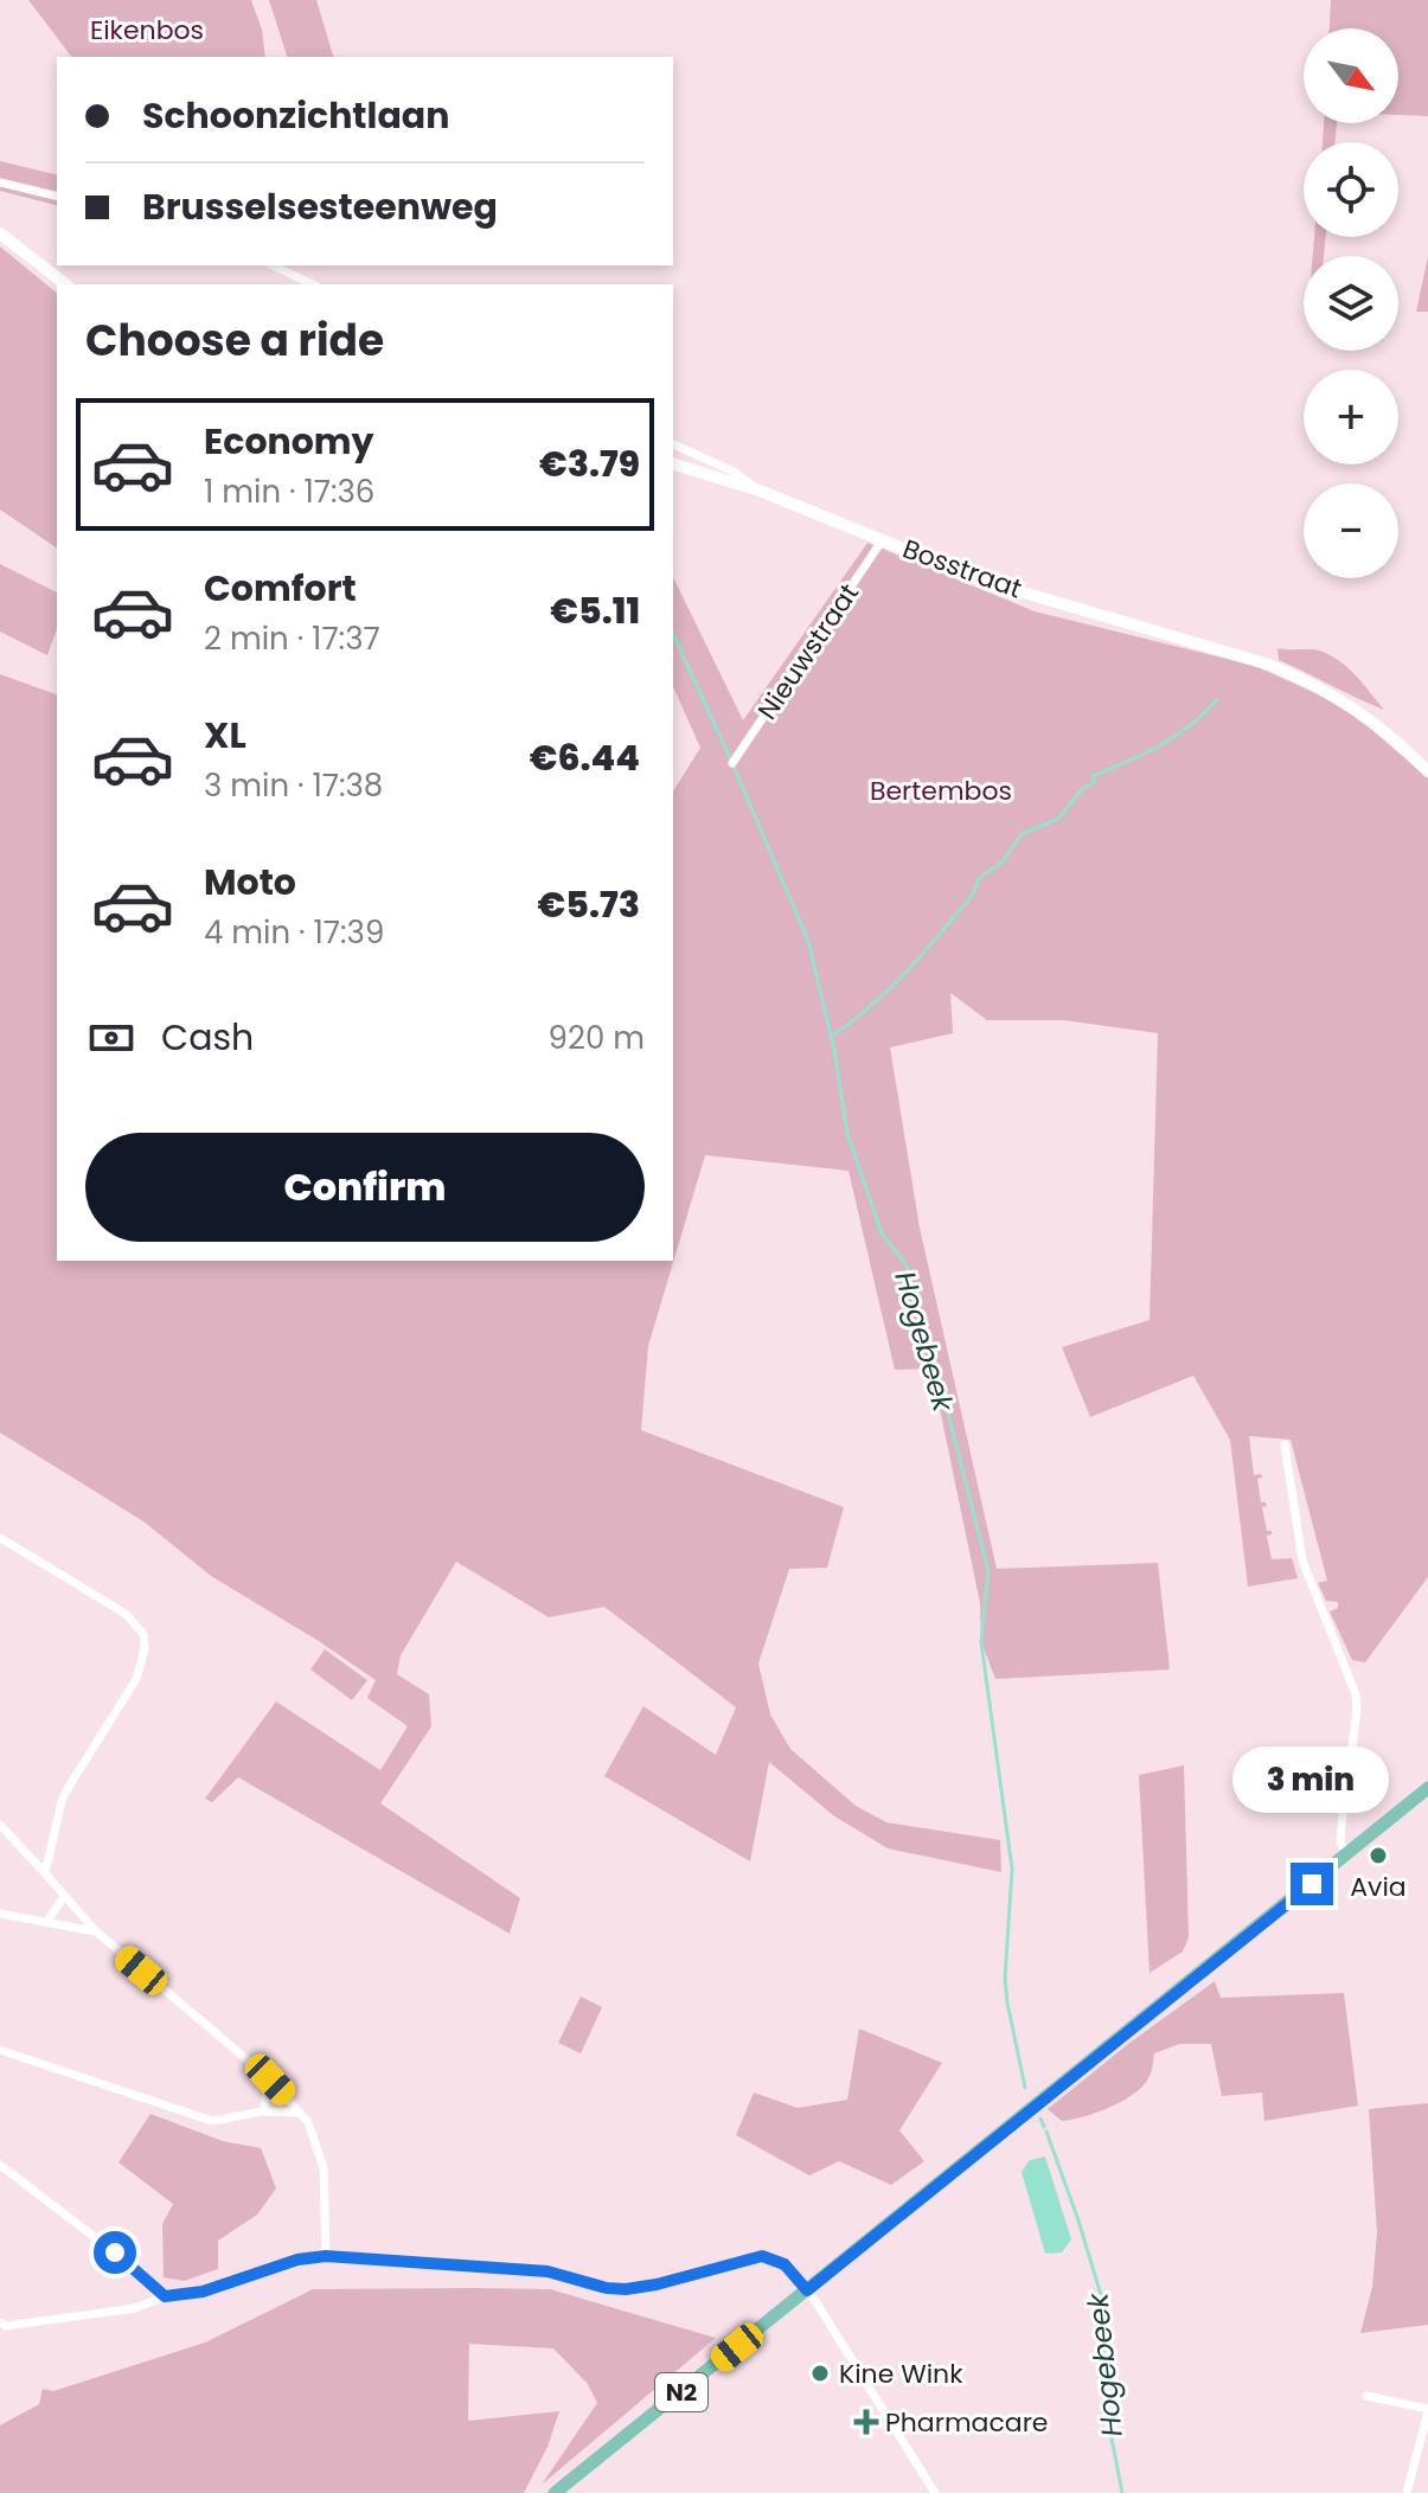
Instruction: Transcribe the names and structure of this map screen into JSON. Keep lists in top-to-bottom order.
{
  "streets": {
    "main road": ["N2"],
    "street": ["Bosstraat", "Nieuwstraat"]
  },
  "crossings": [
    ["Bosstraat", "Nieuwstraat"]
  ],
  "water": ["Hogebeek"],
  "parks": ["Eikenbos", "Bertembos"],
  "places": {
    "other": ["Avia", "Kine Wink"],
    "health": ["Pharmacare"]
  },
  "north": "bottom right",
  "page": {
    "map_buttons": ["+", "−"],
    "banner": ["Schoonzichtlaan", "Brusselsesteenweg"],
    "heading": "Choose a ride",
    "list": [
      {
        "name": "Economy",
        "note": "1 min · 17:36",
        "value": "€3.79"
      },
      {
        "name": "Comfort",
        "note": "2 min · 17:37",
        "value": "€5.11"
      },
      {
        "name": "XL",
        "note": "3 min · 17:38",
        "value": "€6.44"
      },
      {
        "name": "Moto",
        "note": "4 min · 17:39",
        "value": "€5.73"
      }
    ],
    "pay": ["Cash", "920 m"],
    "buttons": "Confirm",
    "bubble": "3 min"
  }
}
